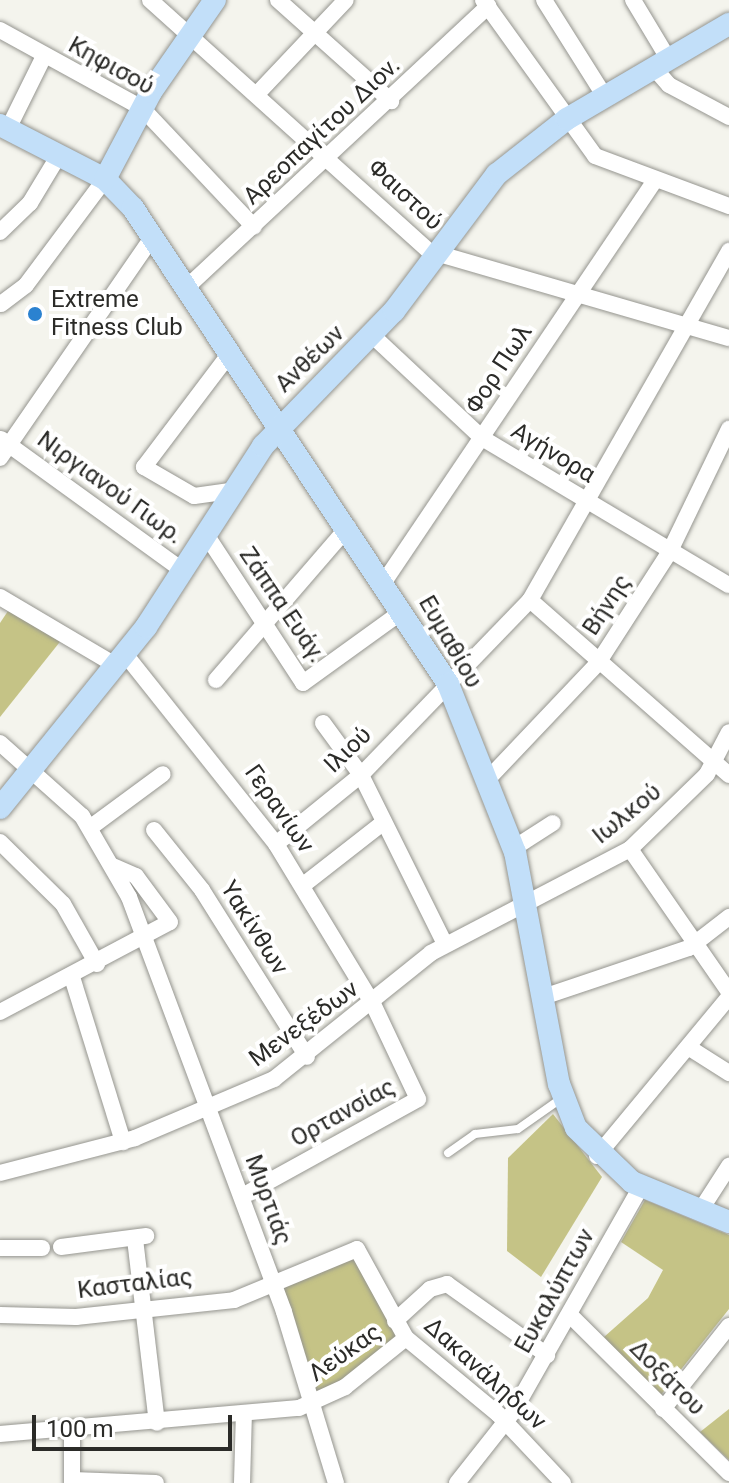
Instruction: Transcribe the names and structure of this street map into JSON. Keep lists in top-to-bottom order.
{
  "streets": {
    "street": [
      "Κηφισού",
      "Αρεοπαγίτου Διον.",
      "Φαιστού",
      "Ανθέων",
      "Φορ Πωλ",
      "Αγήνορα",
      "Νιργιανού Γιωρ.",
      "Ζάππα Ευάγ.",
      "Βήνης",
      "Ευμαθίου",
      "Ιλιού",
      "Γερανίων",
      "Ιωλκού",
      "Υακίνθων",
      "Μενεξέδων",
      "Ορτανσίας",
      "Μυρτιάς",
      "Κασταλίας",
      "Ευκαλύπτων",
      "Λεύκας",
      "Δακανάληδων",
      "Δοξάτου"
    ]
  },
  "crossings": [
    ["Κηφισού", "Αρεοπαγίτου Διον."],
    ["Κηφισού", "Ευμαθίου"],
    ["Αρεοπαγίτου Διον.", "Φαιστού"],
    ["Αρεοπαγίτου Διον.", "Ευμαθίου"],
    ["Φαιστού", "Ανθέων"],
    ["Φαιστού", "Φορ Πωλ"],
    ["Φαιστού", "Ιλιού"],
    ["Ανθέων", "Αγήνορα"],
    ["Ανθέων", "Νιργιανού Γιωρ."],
    ["Ανθέων", "Ζάππα Ευάγ."],
    ["Ανθέων", "Ευμαθίου"],
    ["Ανθέων", "Γερανίων"],
    ["Ανθέων", "Μυρτιάς"],
    ["Φορ Πωλ", "Αγήνορα"],
    ["Φορ Πωλ", "Ευμαθίου"],
    ["Αγήνορα", "Βήνης"],
    ["Αγήνορα", "Ιλιού"],
    ["Ζάππα Ευάγ.", "Ευμαθίου"],
    ["Βήνης", "Ευμαθίου"],
    ["Ευμαθίου", "Ιλιού"],
    ["Ευμαθίου", "Ιωλκού"],
    ["Ευμαθίου", "Μενεξέδων"],
    ["Ευμαθίου", "Ευκαλύπτων"],
    ["Ιλιού", "Γερανίων"],
    ["Γερανίων", "Μενεξέδων"],
    ["Γερανίων", "Ορτανσίας"],
    ["Ιωλκού", "Μενεξέδων"],
    ["Υακίνθων", "Μενεξέδων"],
    ["Μενεξέδων", "Ορτανσίας"],
    ["Μενεξέδων", "Μυρτιάς"],
    ["Ορτανσίας", "Μυρτιάς"],
    ["Μυρτιάς", "Κασταλίας"],
    ["Μυρτιάς", "Λεύκας"],
    ["Μυρτιάς", "Δακανάληδων"],
    ["Κασταλίας", "Δακανάληδων"],
    ["Ευκαλύπτων", "Δακανάληδων"],
    ["Ευκαλύπτων", "Δοξάτου"],
    ["Λεύκας", "Δακανάληδων"]
  ],
  "places": ["Extreme Fitness Club"],
  "scale_bar": "100 m"
}
